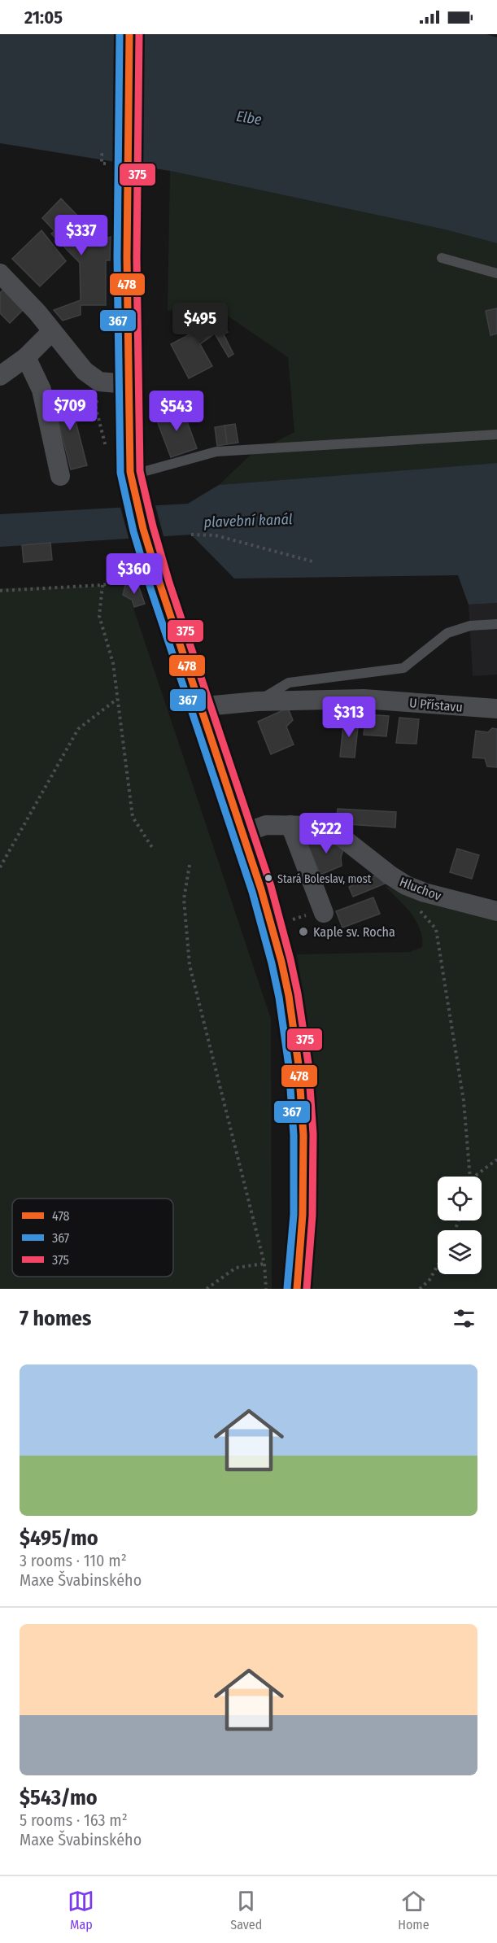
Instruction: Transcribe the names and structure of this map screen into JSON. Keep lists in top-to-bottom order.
{
  "streets": {
    "street": ["U Přístavu", "Hluchov"]
  },
  "water": ["Elbe", "plavební kanál"],
  "places": ["Stará Boleslav, most", "Kaple sv. Rocha"],
  "lines": ["transit line 478", "transit line 367", "transit line 375"],
  "legend": ["478", "367", "375"],
  "page": {
    "status": "21:05",
    "price": [
      "$337",
      "$495",
      "$709",
      "$543",
      "$360",
      "$313",
      "$222"
    ],
    "heading": "7 homes",
    "list": [
      {
        "name": "$495/mo",
        "note": "3 rooms · 110 m² · Maxe Švabinského"
      },
      {
        "name": "$543/mo",
        "note": "5 rooms · 163 m² · Maxe Švabinského"
      }
    ],
    "tabs": ["Map", "Saved", "Home"]
  }
}
